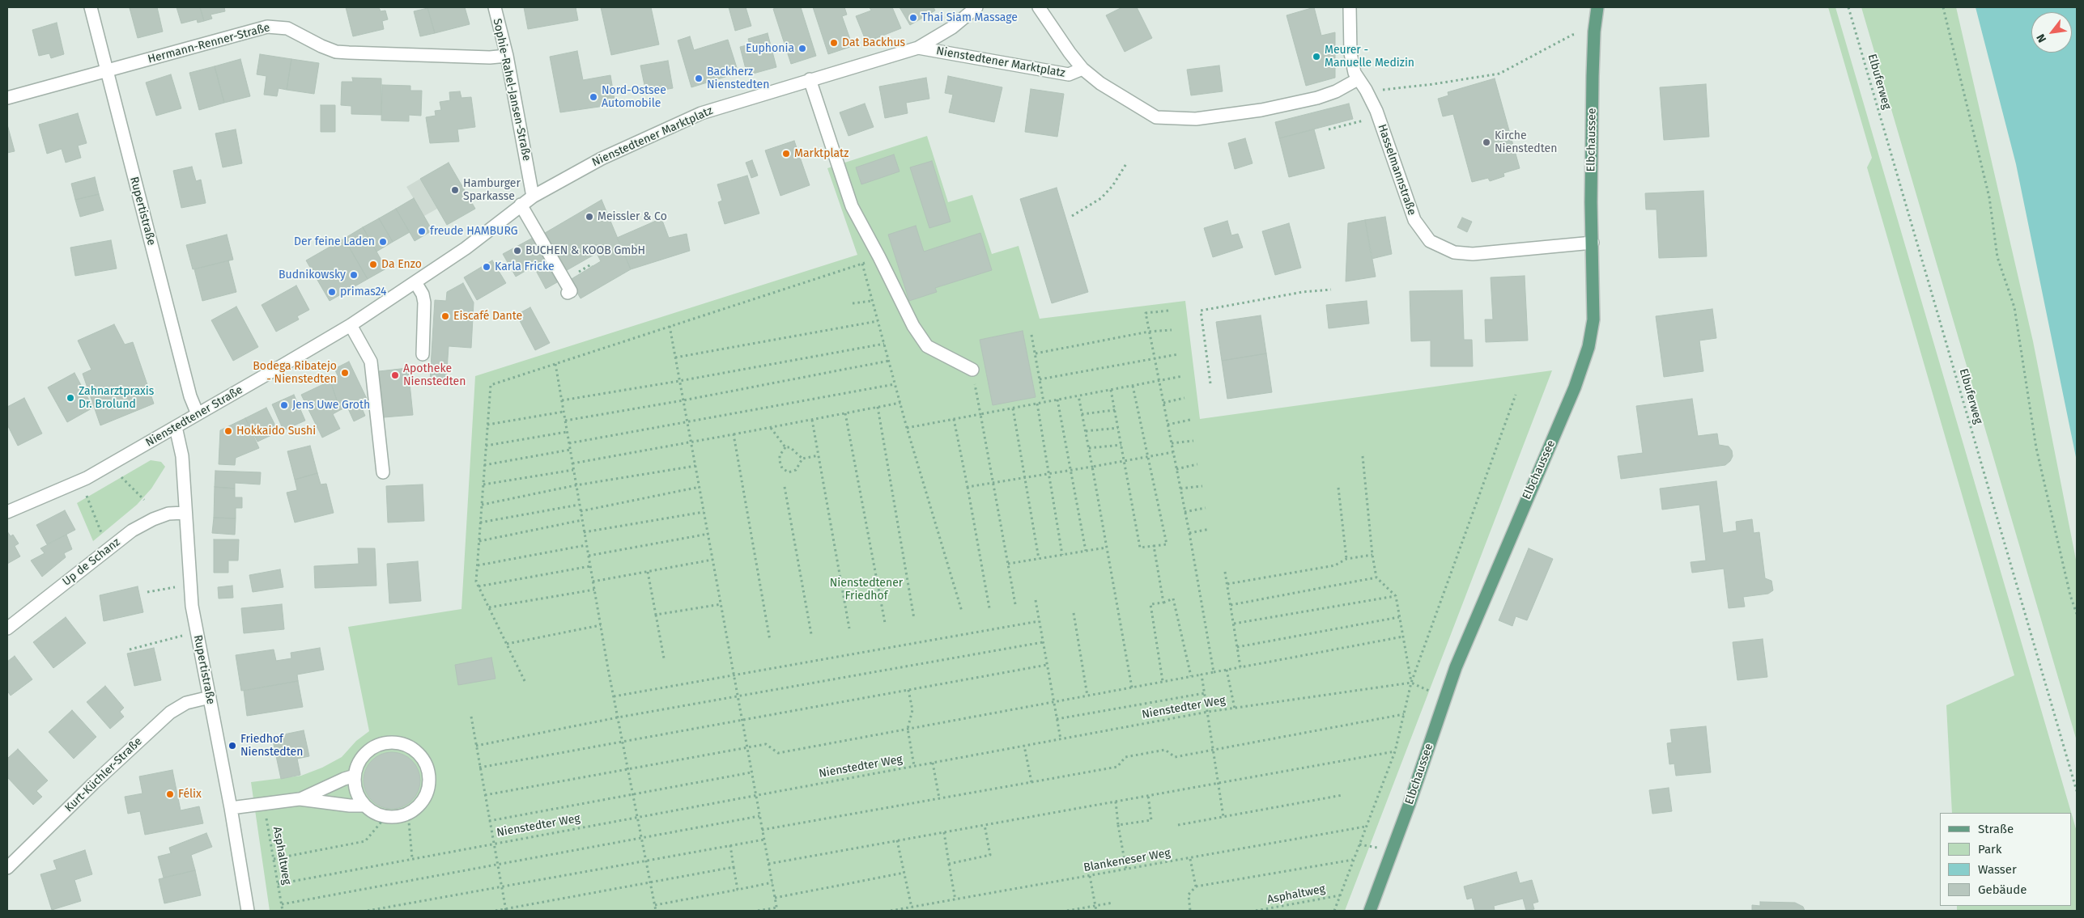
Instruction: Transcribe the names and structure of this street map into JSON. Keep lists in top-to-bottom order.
{
  "streets": {
    "main road": ["Elbchaussee"],
    "street": [
      "Hermann-Renner-Straße",
      "Nienstedtener Marktplatz",
      "Sophie-Rahel-Jansen-Straße",
      "Hasselmannstraße",
      "Rupertistraße",
      "Nienstedtener Straße",
      "Up de Schanz",
      "Kurt-Küchler-Straße"
    ],
    "path": [
      "Elbuferweg",
      "Nienstedter Weg",
      "Asphaltweg",
      "Blankeneser Weg"
    ]
  },
  "crossings": [
    ["Hermann-Renner-Straße", "Sophie-Rahel-Jansen-Straße"],
    ["Hermann-Renner-Straße", "Rupertistraße"],
    ["Nienstedtener Marktplatz", "Sophie-Rahel-Jansen-Straße"],
    ["Nienstedtener Marktplatz", "Hasselmannstraße"],
    ["Nienstedtener Marktplatz", "Nienstedtener Straße"],
    ["Sophie-Rahel-Jansen-Straße", "Nienstedtener Straße"],
    ["Elbchaussee", "Hasselmannstraße"],
    ["Rupertistraße", "Nienstedtener Straße"],
    ["Rupertistraße", "Up de Schanz"],
    ["Rupertistraße", "Kurt-Küchler-Straße"],
    ["Nienstedter Weg", "Asphaltweg"]
  ],
  "parks": ["Nienstedtener Friedhof"],
  "places": [
    "Thai Siam Massage",
    "Dat Backhus",
    "Euphonia",
    "Meurer - Manuelle Medizin",
    "Backherz Nienstedten",
    "Nord-Ostsee Automobile",
    "Kirche Nienstedten",
    "Marktplatz",
    "Hamburger Sparkasse",
    "Meissler & Co",
    "freude HAMBURG",
    "Der feine Laden",
    "BUCHEN & KOOB GmbH",
    "Da Enzo",
    "Karla Fricke",
    "Budnikowsky",
    "primas24",
    "Eiscafé Dante",
    "Bodega Ribatejo - Nienstedten",
    "Apotheke Nienstedten",
    "Zahnarztpraxis Dr. Brolund",
    "Jens Uwe Groth",
    "Hokkaido Sushi",
    "Friedhof Nienstedten",
    "Félix"
  ],
  "legend": [
    "Straße",
    "Park",
    "Wasser",
    "Gebäude"
  ],
  "north": "bottom left"
}
